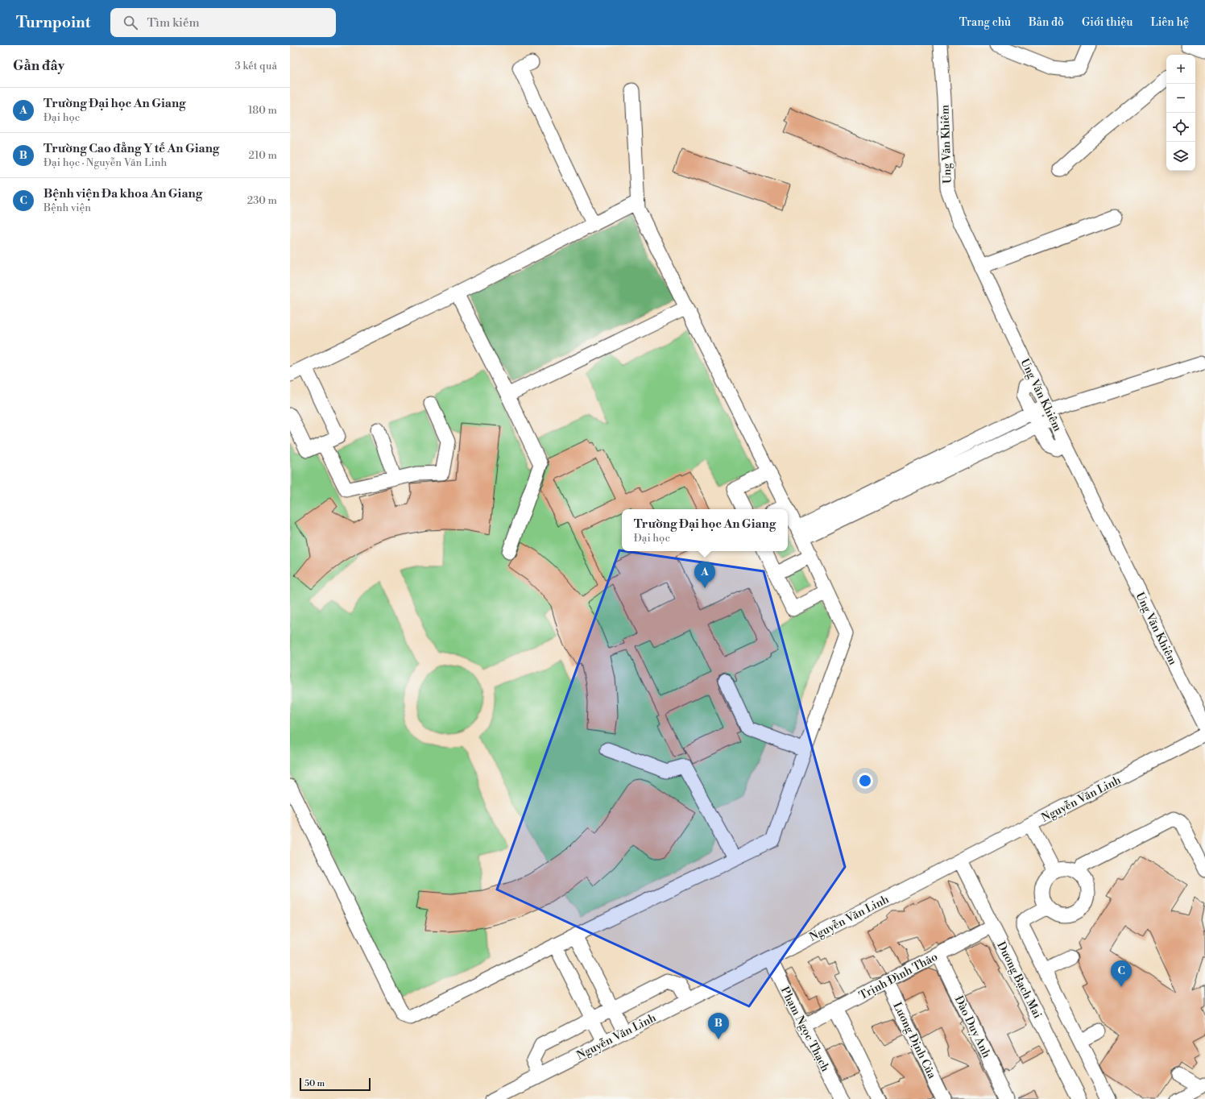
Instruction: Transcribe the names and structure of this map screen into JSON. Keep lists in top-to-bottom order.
{
  "streets": {
    "street": [
      "Ung Văn Khiêm",
      "Nguyễn Văn Linh",
      "Trịnh Đình Thảo",
      "Dương Bạch Mai",
      "Đào Duy Anh",
      "Phạm Ngọc Thạch",
      "Lương Định Của"
    ]
  },
  "crossings": [
    ["Nguyễn Văn Linh", "Dương Bạch Mai"],
    ["Nguyễn Văn Linh", "Phạm Ngọc Thạch"],
    ["Trịnh Đình Thảo", "Dương Bạch Mai"],
    ["Trịnh Đình Thảo", "Đào Duy Anh"],
    ["Trịnh Đình Thảo", "Phạm Ngọc Thạch"],
    ["Trịnh Đình Thảo", "Lương Định Của"]
  ],
  "scale_bar": "50 m",
  "page": {
    "header": "Turnpoint",
    "search": "Tìm kiếm",
    "nav": [
      "Trang chủ",
      "Bản đồ",
      "Giới thiệu",
      "Liên hệ"
    ],
    "heading": ["Gần đây", "3 kết quả"],
    "map_buttons": ["+", "−"],
    "list": [
      {
        "mark": "A",
        "name": "Trường Đại học An Giang",
        "note": "Đại học",
        "value": "180 m"
      },
      {
        "mark": "B",
        "name": "Trường Cao đẳng Y tế An Giang",
        "note": "Đại học · Nguyễn Văn Linh",
        "value": "210 m"
      },
      {
        "mark": "C",
        "name": "Bệnh viện Đa khoa An Giang",
        "note": "Bệnh viện",
        "value": "230 m"
      }
    ],
    "popup": ["Trường Đại học An Giang", "Đại học"],
    "pins": ["A", "C", "B"],
    "scale": "50 m"
  }
}
